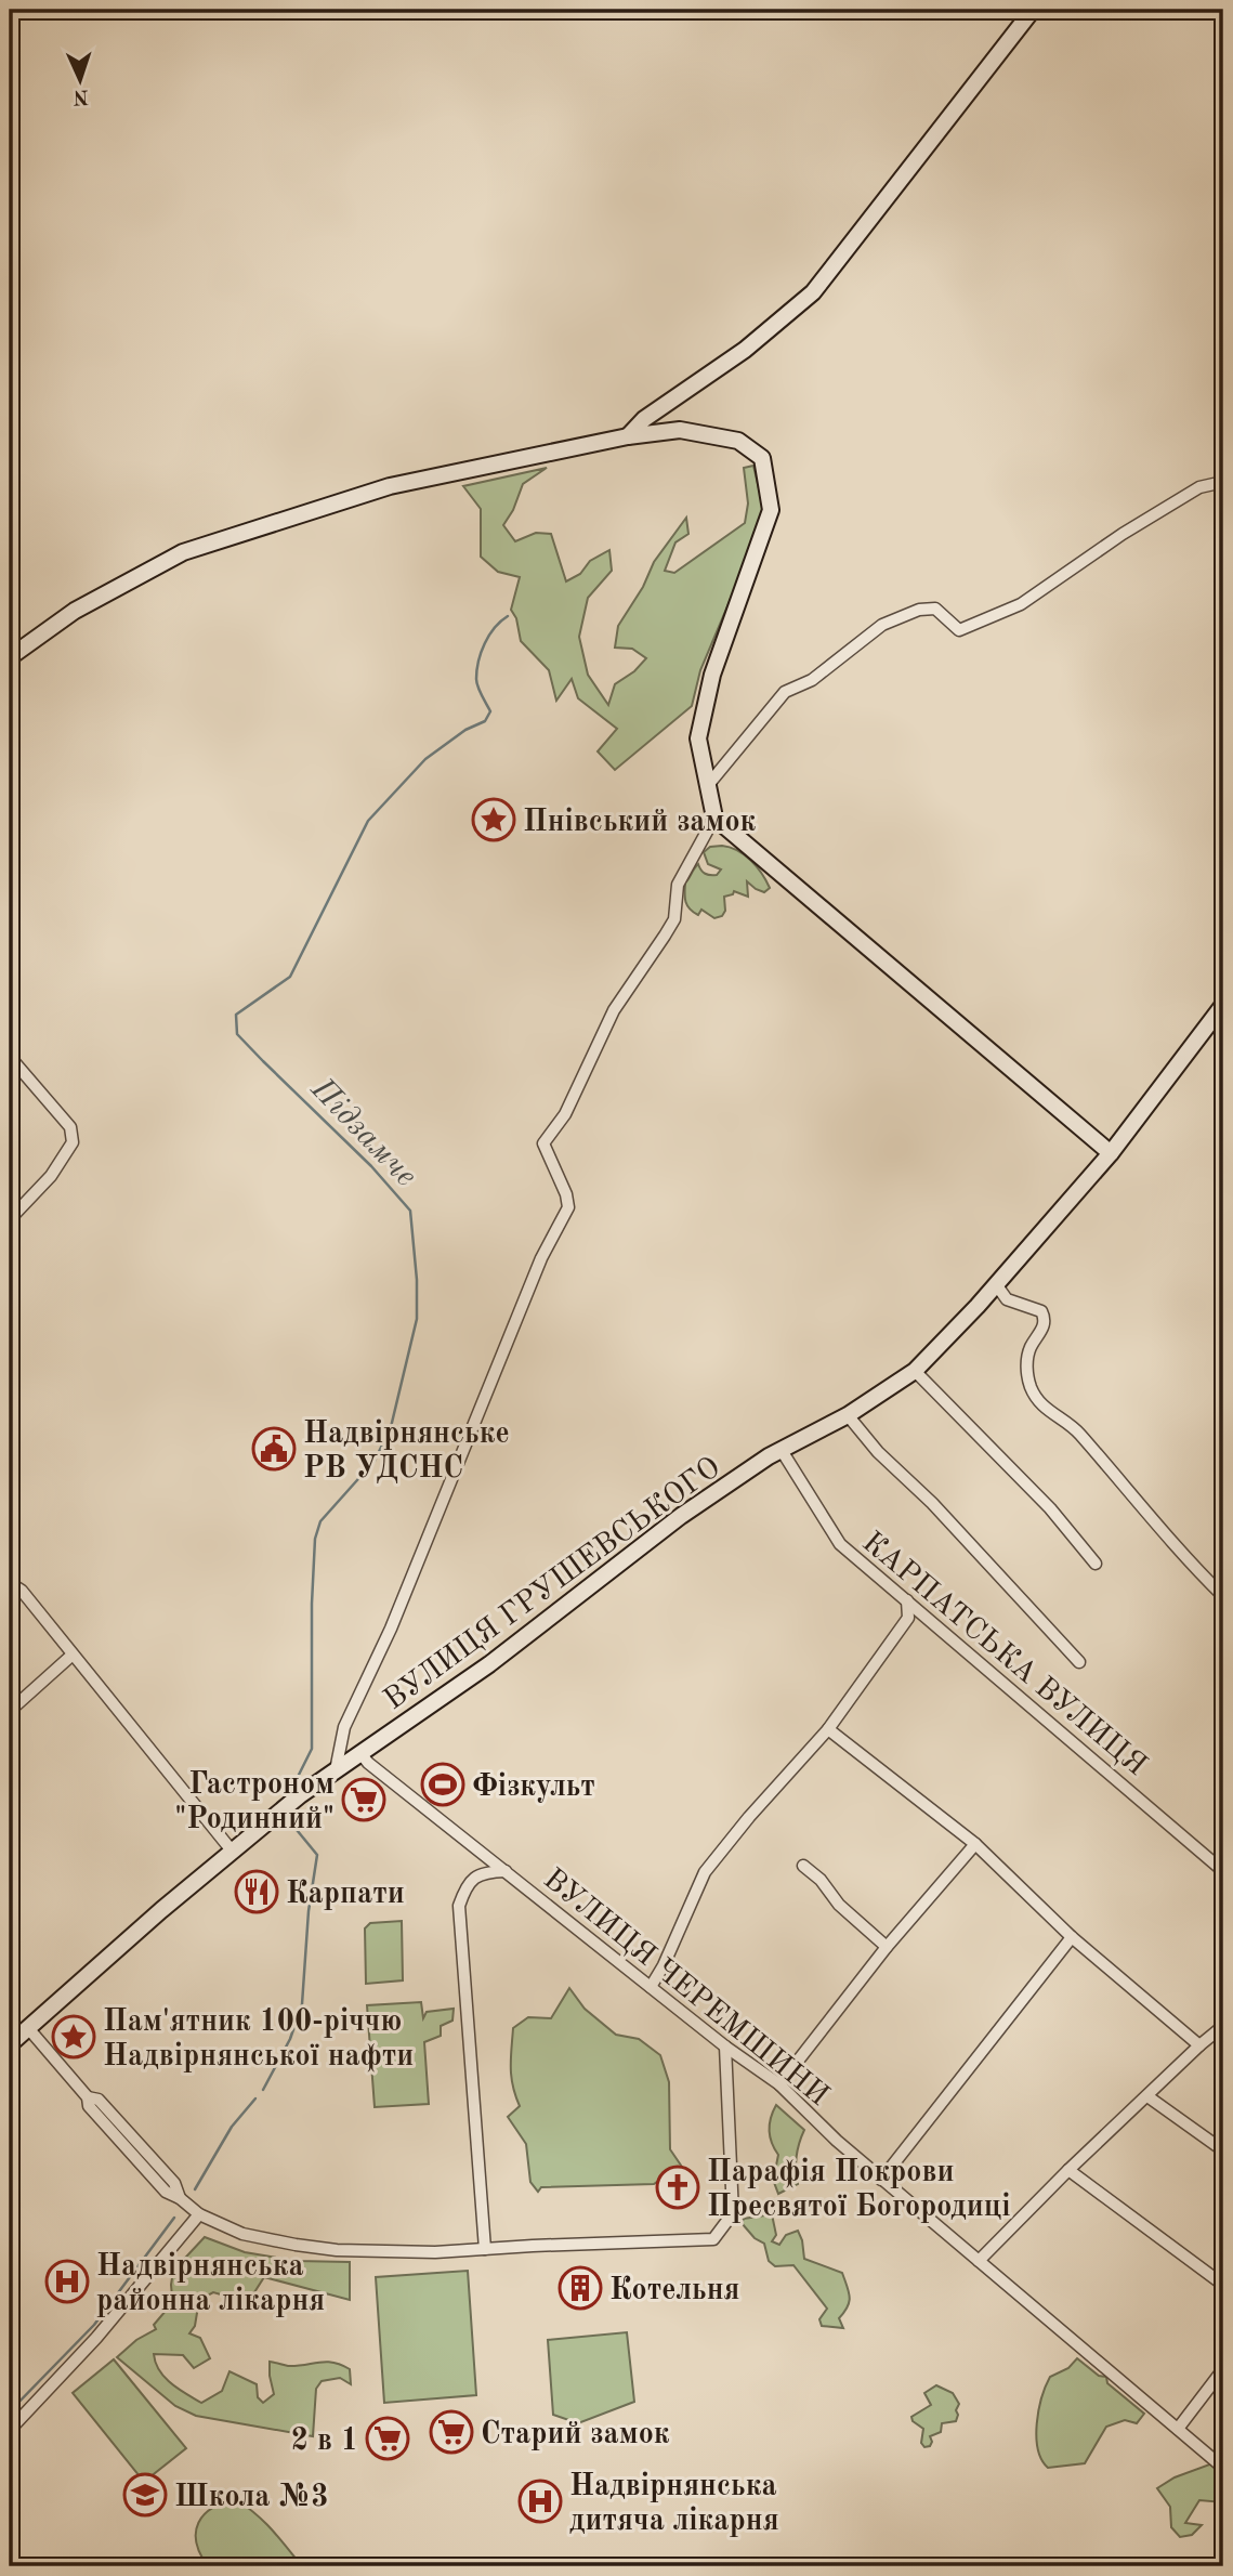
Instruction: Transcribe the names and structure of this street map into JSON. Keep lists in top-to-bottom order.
{
  "streets": {
    "street": ["ВУЛИЦЯ ГРУШЕВСЬКОГО", "КАРПАТСЬКА ВУЛИЦЯ", "ВУЛИЦЯ ЧЕРЕМШИНИ"]
  },
  "crossings": [
    ["ВУЛИЦЯ ГРУШЕВСЬКОГО", "КАРПАТСЬКА ВУЛИЦЯ"],
    ["ВУЛИЦЯ ГРУШЕВСЬКОГО", "ВУЛИЦЯ ЧЕРЕМШИНИ"]
  ],
  "water": ["Підзамче"],
  "places": {
    "place": ["Пнівський замок", "Пам'ятник 100-річчю Надвірнянської нафти"],
    "public building": ["Надвірнянське РВ УДСНС"],
    "sports": ["Фізкульт"],
    "supermarket": ["Гастроном \"Родинний\"", "Старий замок", "2 в 1"],
    "restaurant": ["Карпати"],
    "church": ["Парафія Покрови Пресвятої Богородиці"],
    "hospital": ["Надвірнянська районна лікарня", "Надвірнянська дитяча лікарня"],
    "building": ["Котельня"],
    "school or university": ["Школа №3"]
  },
  "north": "bottom"
}
